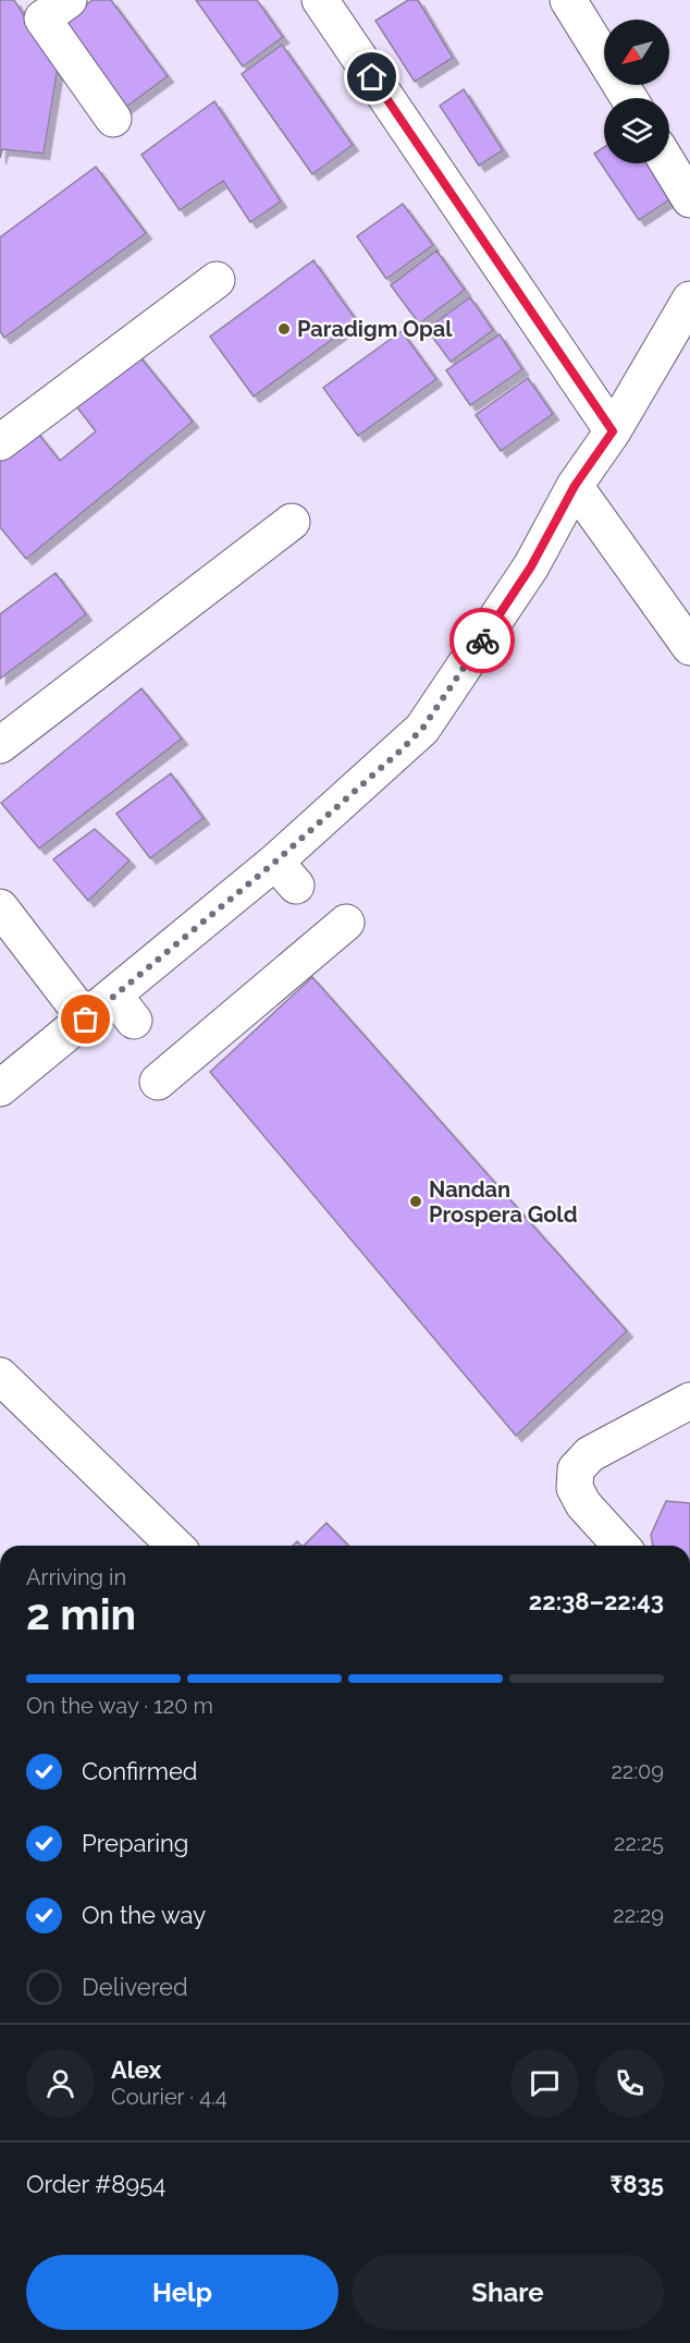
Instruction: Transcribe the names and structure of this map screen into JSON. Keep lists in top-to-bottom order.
{
  "places": ["Paradigm Opal", "Nandan Prospera Gold"],
  "north": "bottom left",
  "page": {
    "heading": ["2 min", "Arriving in", "22:38–22:43"],
    "panel": [
      "Alex",
      "Courier · 4.4",
      "Order #8954",
      "₹835"
    ],
    "bar": "On the way · 120 m",
    "list": [
      ["Confirmed", "22:09"],
      ["Preparing", "22:25"],
      ["On the way", "22:29"],
      "Delivered"
    ],
    "buttons": ["Help", "Share"]
  }
}
